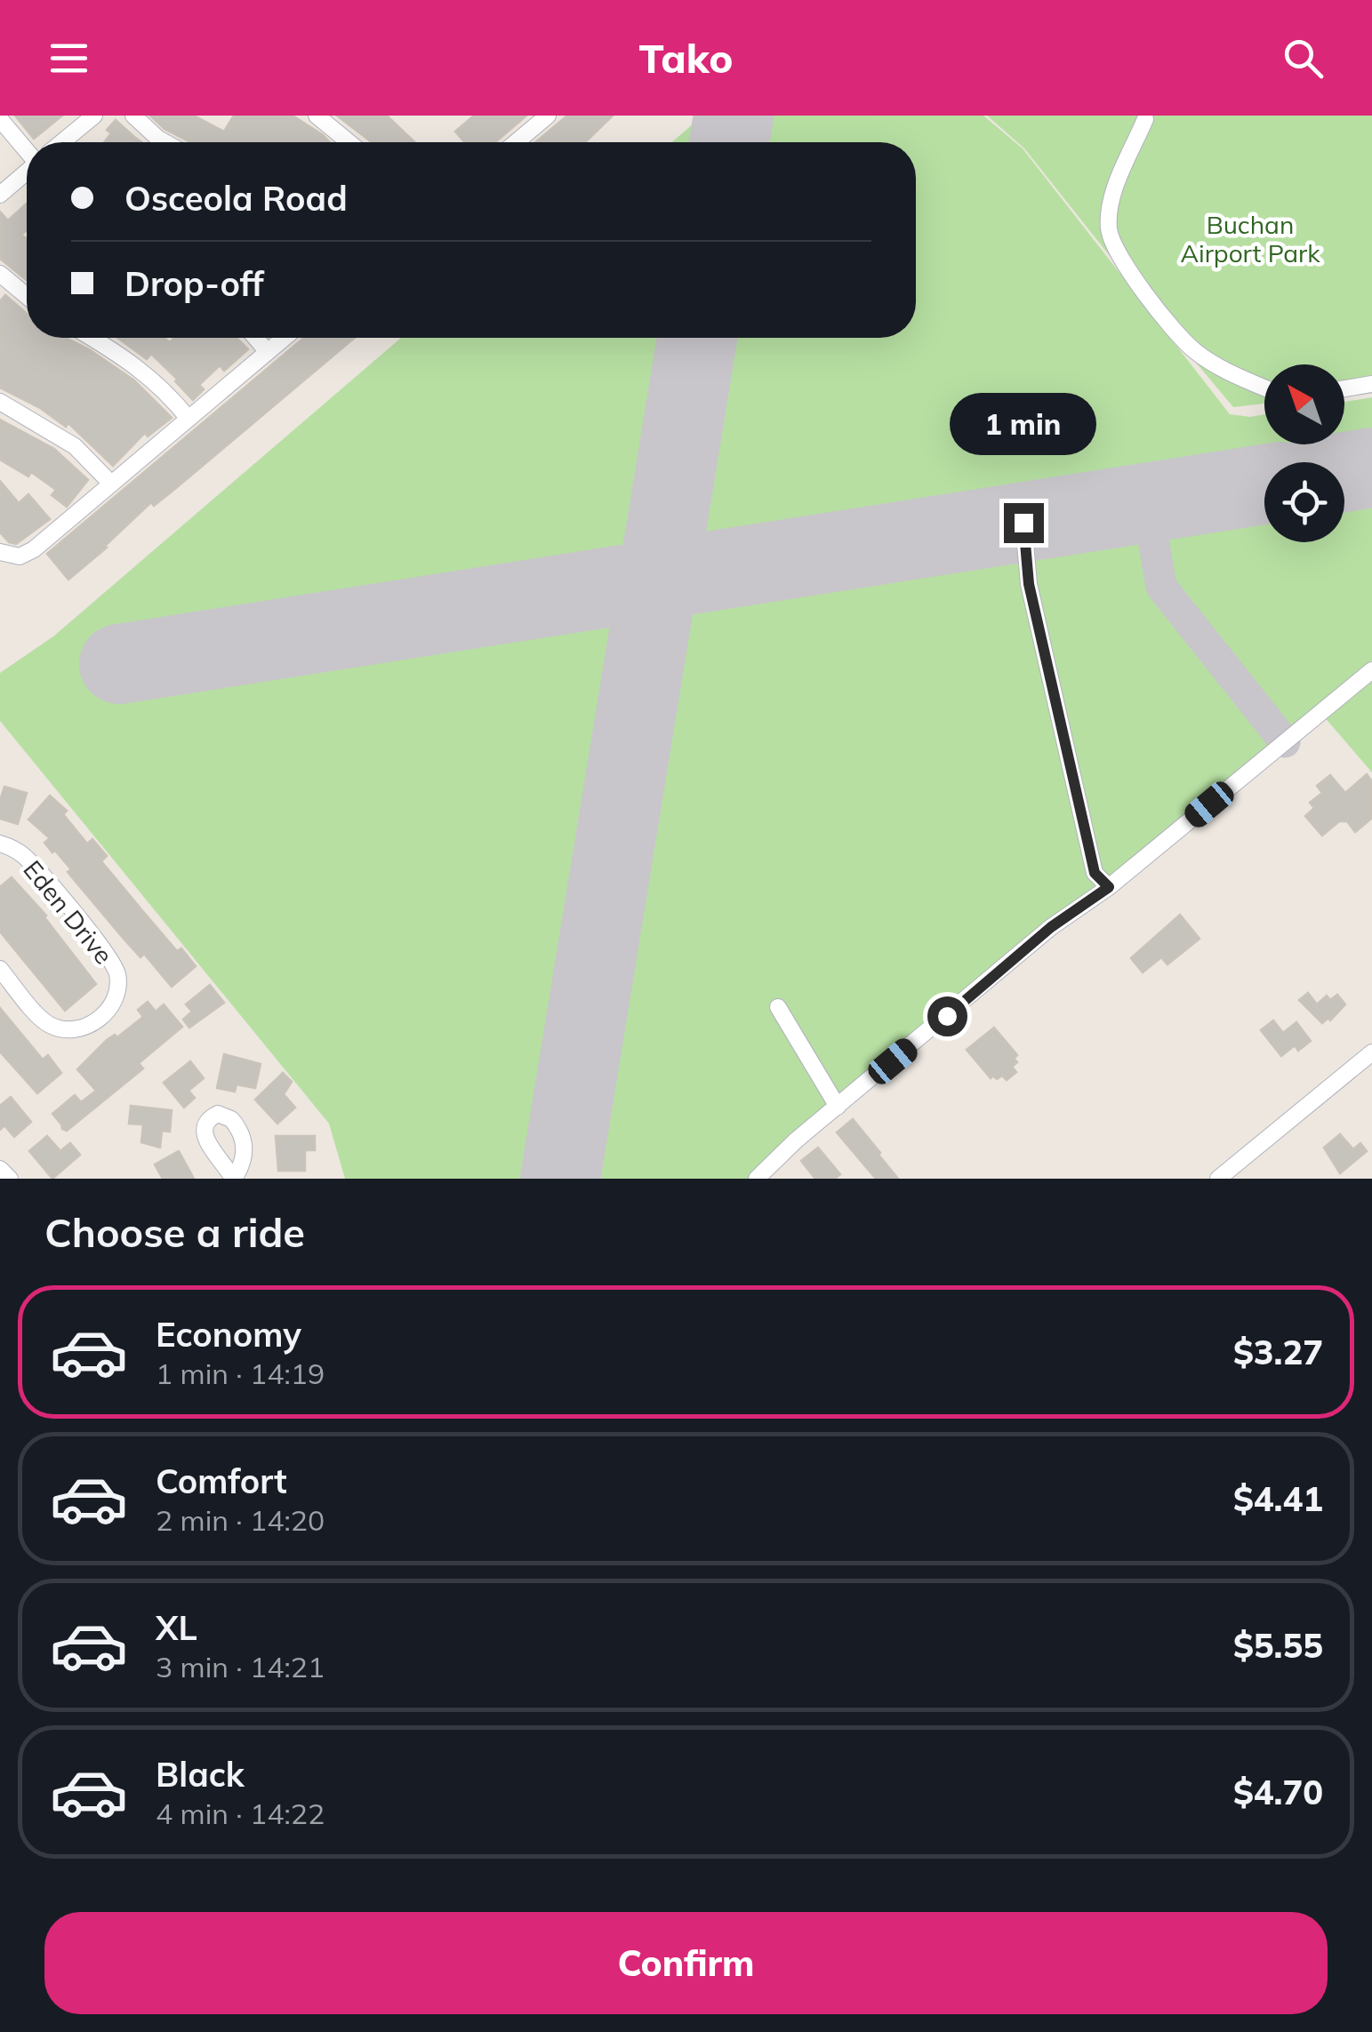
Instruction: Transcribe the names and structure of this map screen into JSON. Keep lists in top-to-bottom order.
{
  "streets": {
    "street": ["Eden Drive"]
  },
  "parks": ["Buchan Airport Park"],
  "north": "top left",
  "page": {
    "header": "Tako",
    "banner": ["Osceola Road", "Drop-off"],
    "bubble": "1 min",
    "heading": "Choose a ride",
    "list": [
      {
        "name": "Economy",
        "note": "1 min · 14:19",
        "value": "$3.27"
      },
      {
        "name": "Comfort",
        "note": "2 min · 14:20",
        "value": "$4.41"
      },
      {
        "name": "XL",
        "note": "3 min · 14:21",
        "value": "$5.55"
      },
      {
        "name": "Black",
        "note": "4 min · 14:22",
        "value": "$4.70"
      }
    ],
    "buttons": "Confirm"
  }
}
